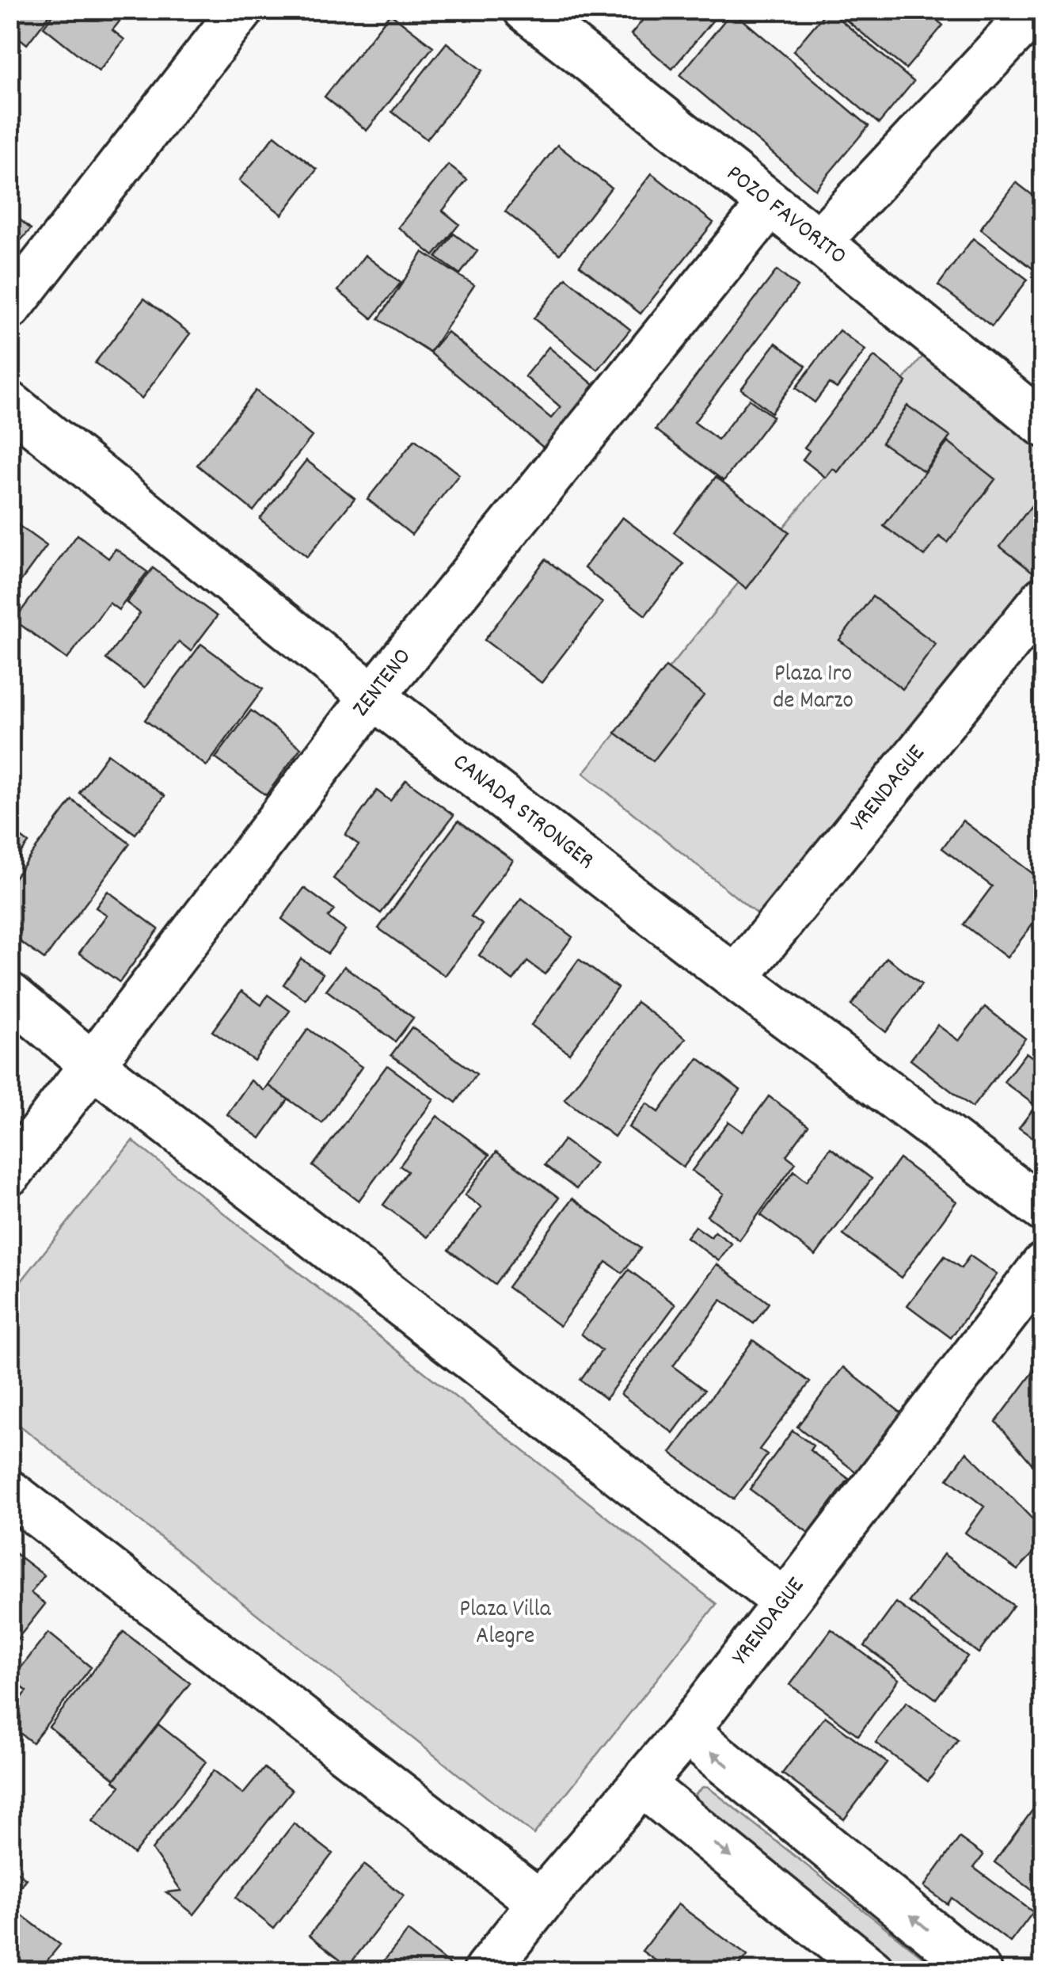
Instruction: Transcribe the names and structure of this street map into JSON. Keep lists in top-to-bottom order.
{
  "streets": {
    "street": [
      "POZO FAVORITO",
      "ZENTENO",
      "YRENDAGUE",
      "CANADA STRONGER"
    ]
  },
  "crossings": [
    ["POZO FAVORITO", "ZENTENO"],
    ["ZENTENO", "CANADA STRONGER"],
    ["YRENDAGUE", "CANADA STRONGER"]
  ],
  "parks": ["Plaza 1ro de Marzo", "Plaza Villa Alegre"]
}
